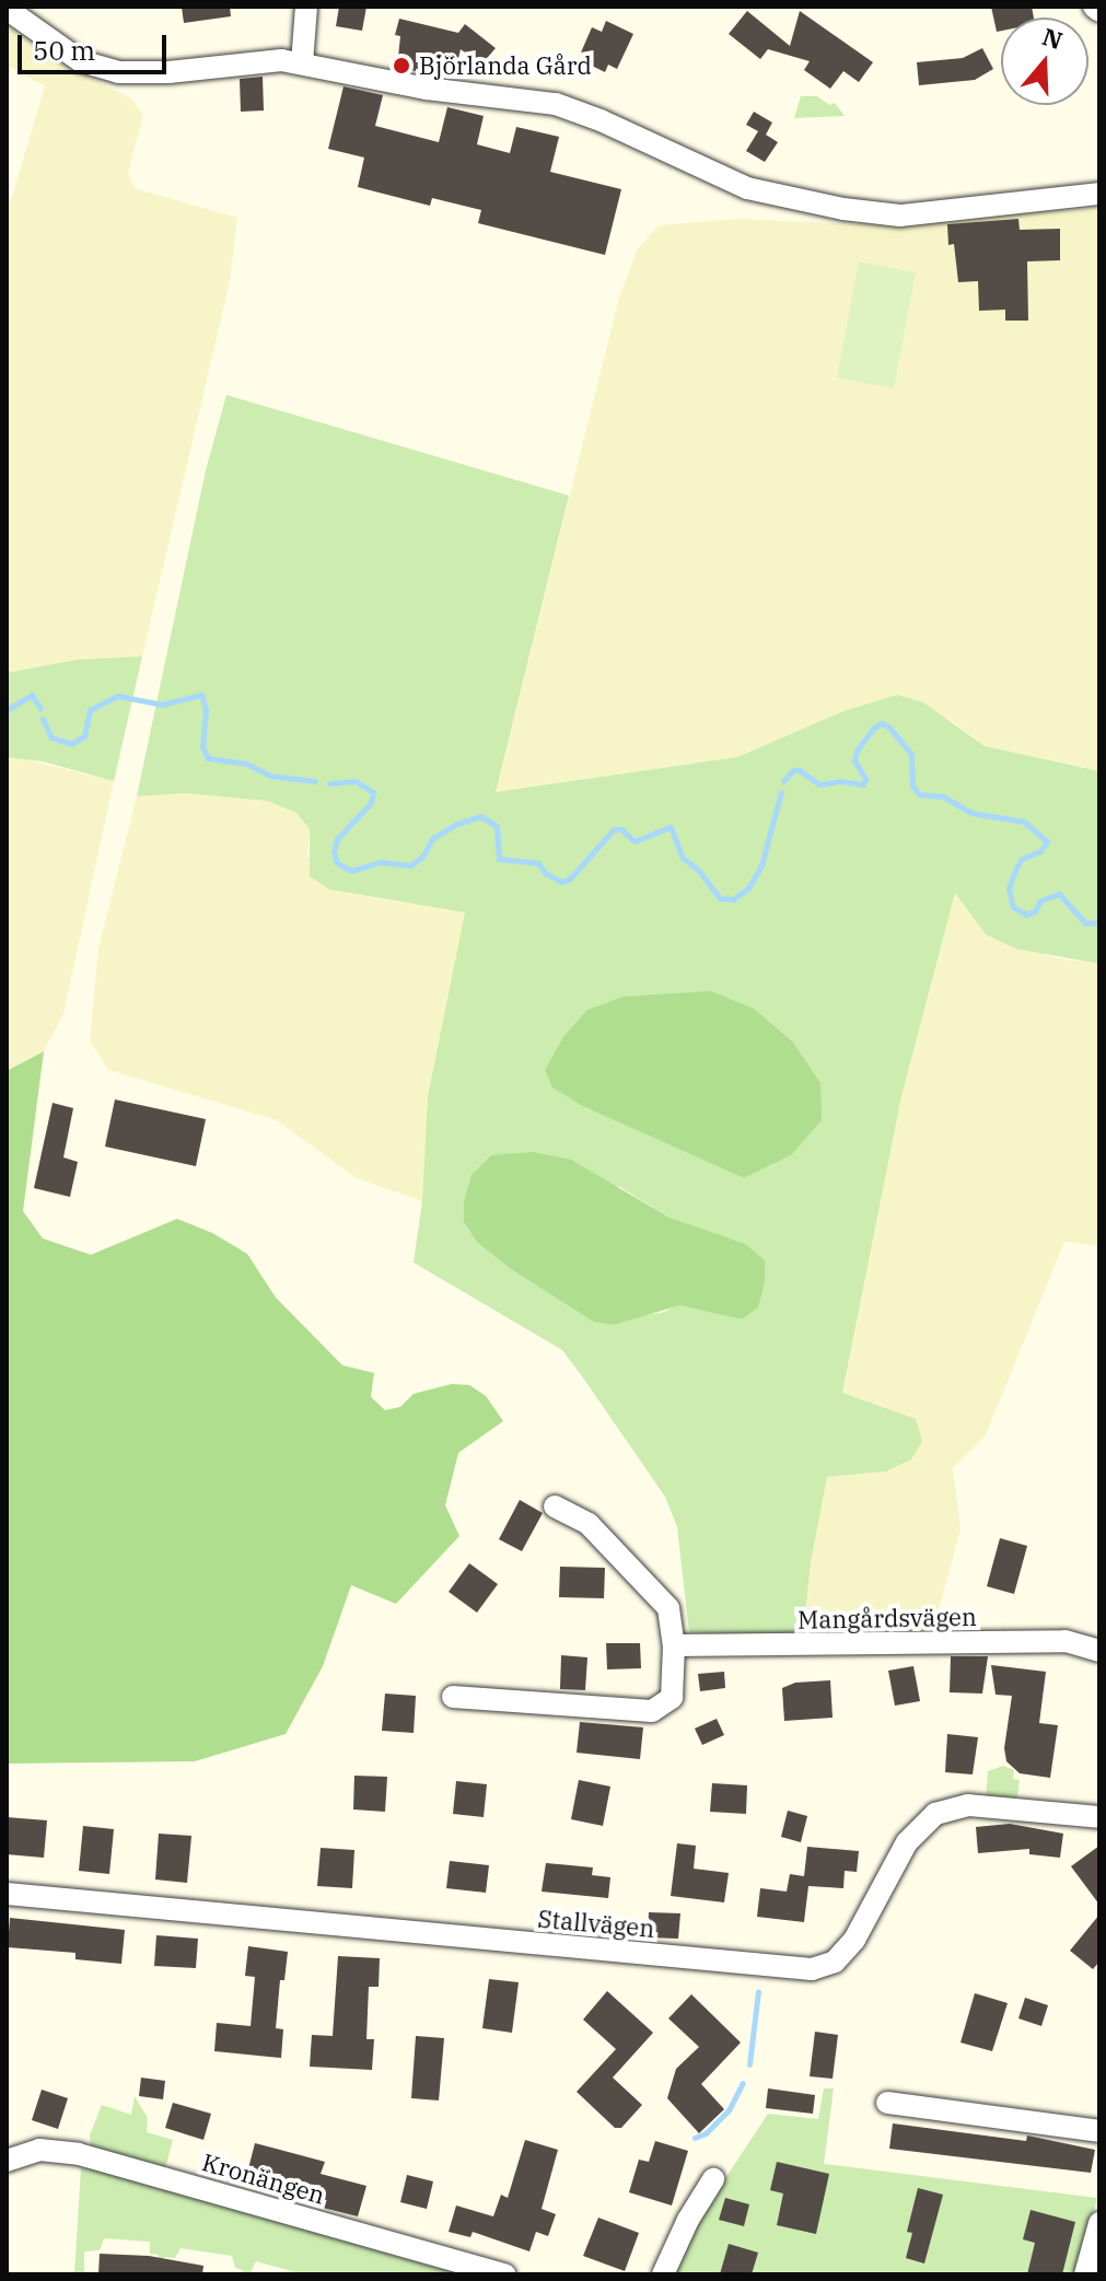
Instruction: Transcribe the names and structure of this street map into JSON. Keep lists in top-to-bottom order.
{
  "streets": {
    "street": ["Mangårdsvägen", "Stallvägen", "Kronängen"]
  },
  "places": ["Björlanda Gård"],
  "scale_bar": "50 m",
  "north": "top"
}
